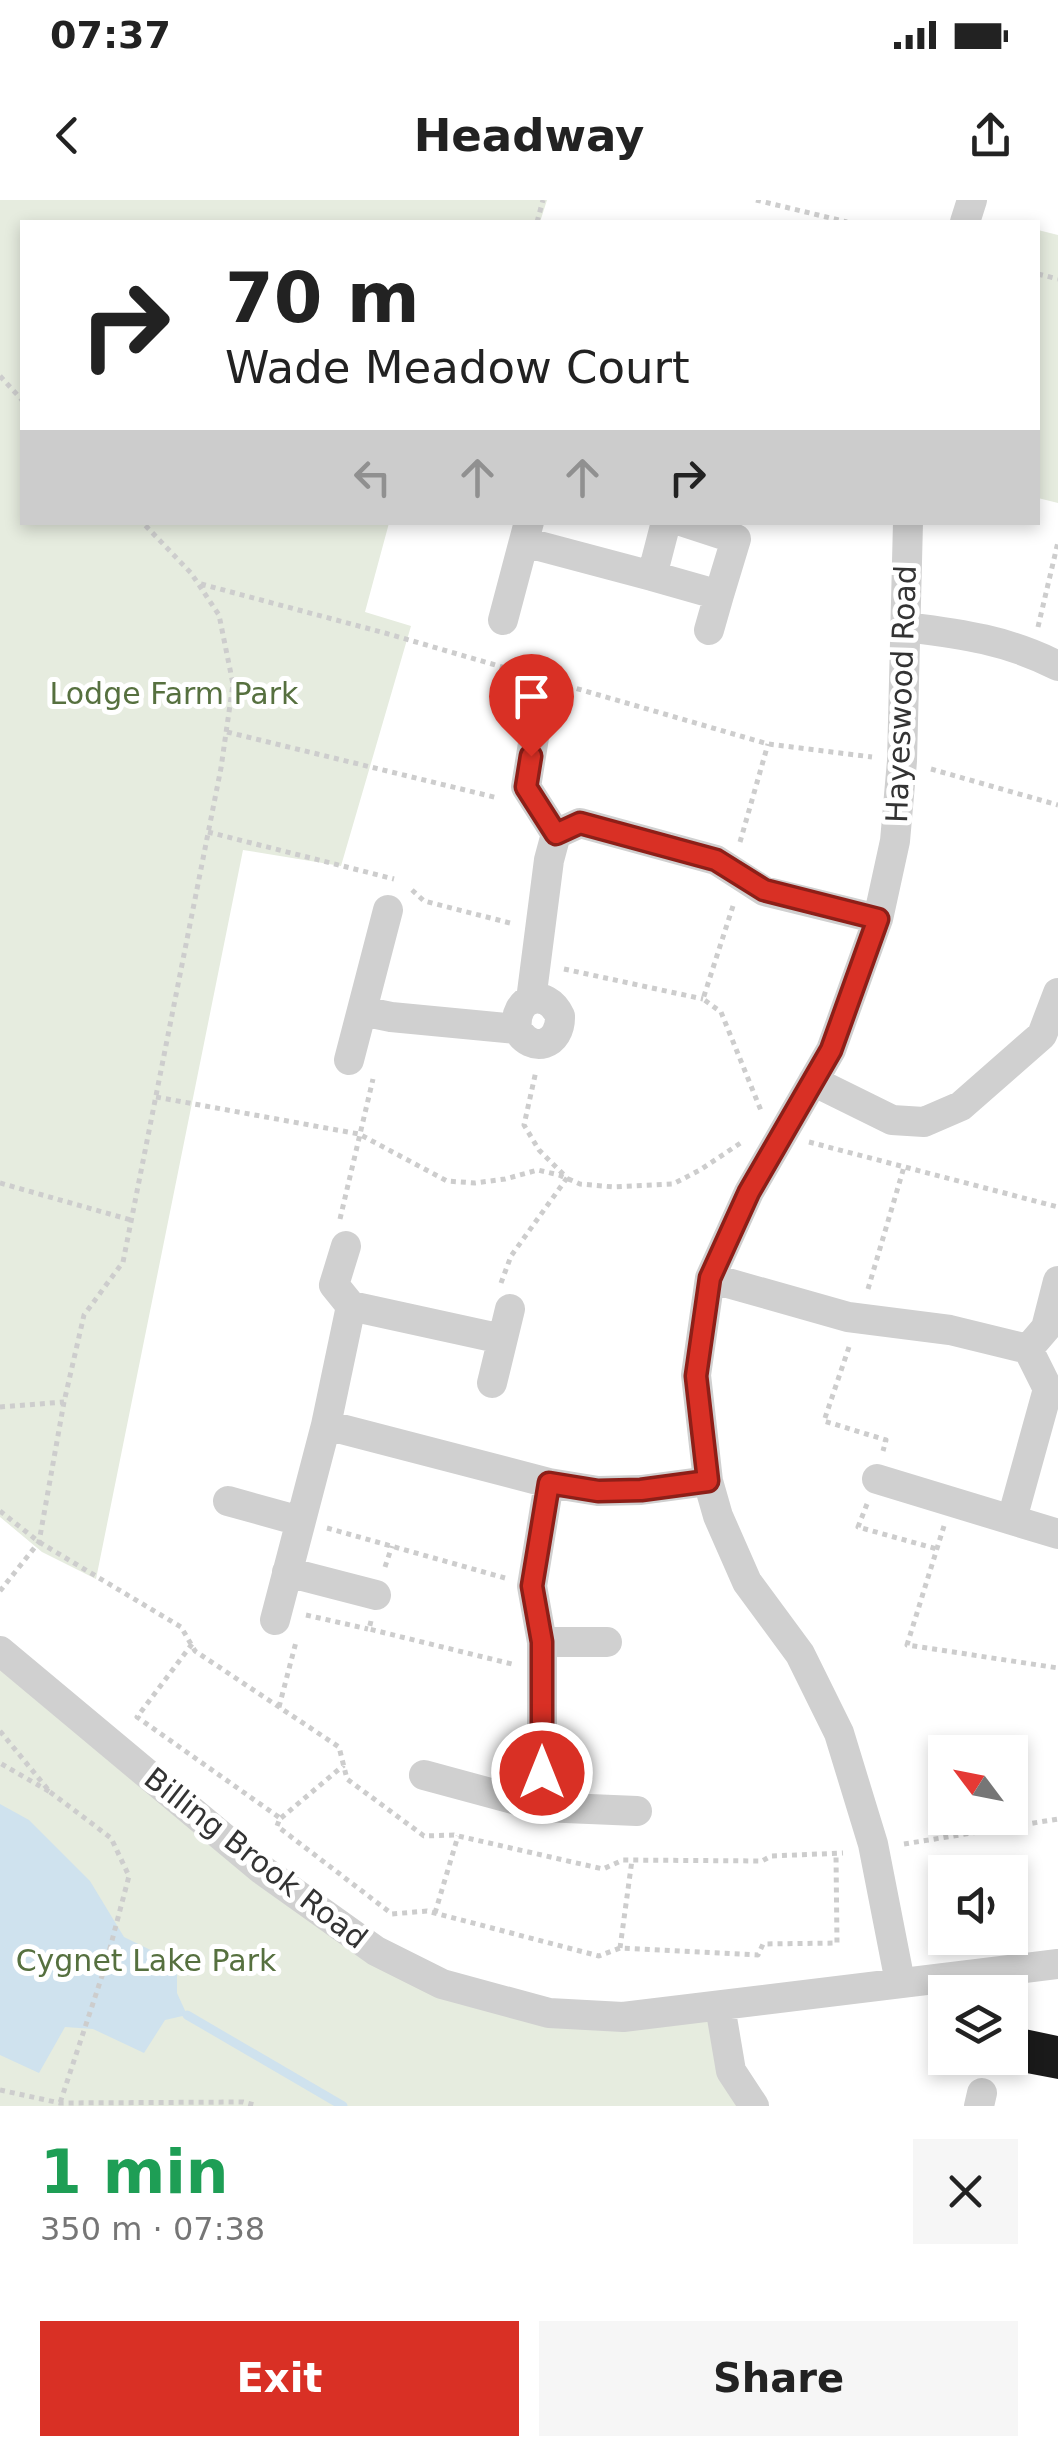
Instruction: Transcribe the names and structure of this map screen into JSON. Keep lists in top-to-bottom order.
{
  "streets": {
    "street": ["Hayeswood Road", "Billing Brook Road"]
  },
  "crossings": [
    ["Hayeswood Road", "Billing Brook Road"]
  ],
  "parks": ["Lodge Farm Park", "Cygnet Lake Park"],
  "north": "top left",
  "page": {
    "status": "07:37",
    "header": "Headway",
    "turn": ["70 m", "Wade Meadow Court"],
    "heading": ["1 min", "350 m · 07:38"],
    "buttons": ["Exit", "Share"]
  }
}
